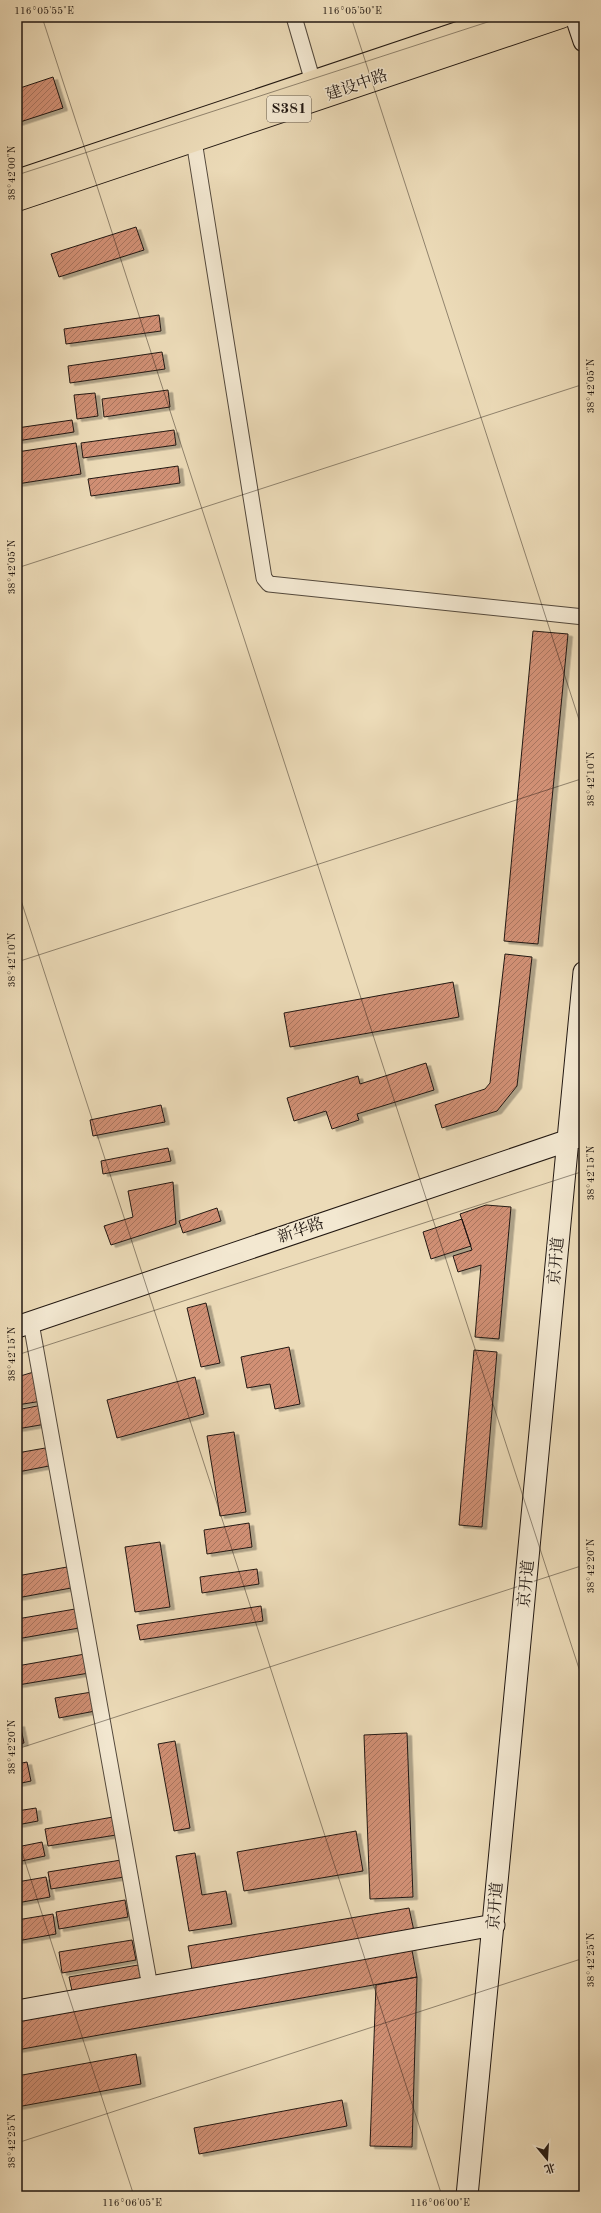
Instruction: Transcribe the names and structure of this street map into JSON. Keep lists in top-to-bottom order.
{
  "streets": {
    "main road": [
      "建设中路",
      "S381",
      "新华路",
      "京开道"
    ]
  },
  "crossings": [
    ["新华路", "京开道"]
  ],
  "north": "bottom",
  "coordinates": [
    "116°05'55\"E",
    "116°05'50\"E",
    "38°42'00\"N",
    "38°42'05\"N",
    "38°42'10\"N",
    "38°42'15\"N",
    "38°42'20\"N",
    "38°42'25\"N",
    "116°06'05\"E",
    "116°06'00\"E"
  ]
}
